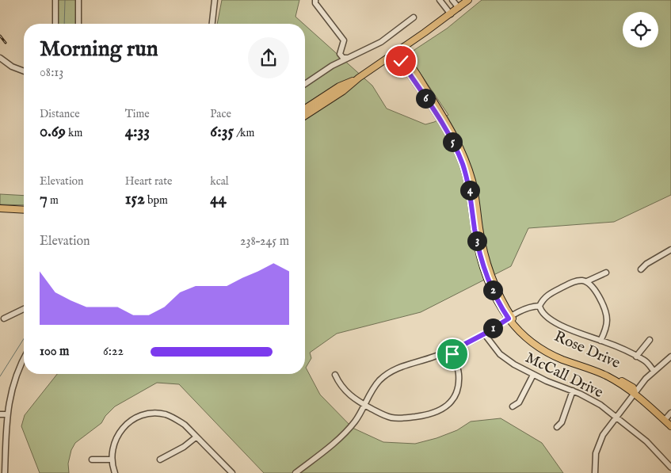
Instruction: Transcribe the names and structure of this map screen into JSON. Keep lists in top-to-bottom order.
{
  "streets": {
    "main road": ["Rose Drive"],
    "street": ["McCall Drive"]
  },
  "page": {
    "heading": ["Morning run", "08:13"],
    "pins": [
      "6",
      "5",
      "4",
      "3",
      "2",
      "1"
    ],
    "stats": [
      ["Distance", "0.69 km"],
      ["Time", "4:33"],
      ["Pace", "6:35 /km"],
      ["Elevation", "7 m"],
      ["Heart rate", "152 bpm"],
      ["kcal", "44"]
    ],
    "chart": ["Elevation", "238–245 m"],
    "list": [
      {
        "name": "100 m",
        "note": "6:22"
      }
    ]
  }
}
